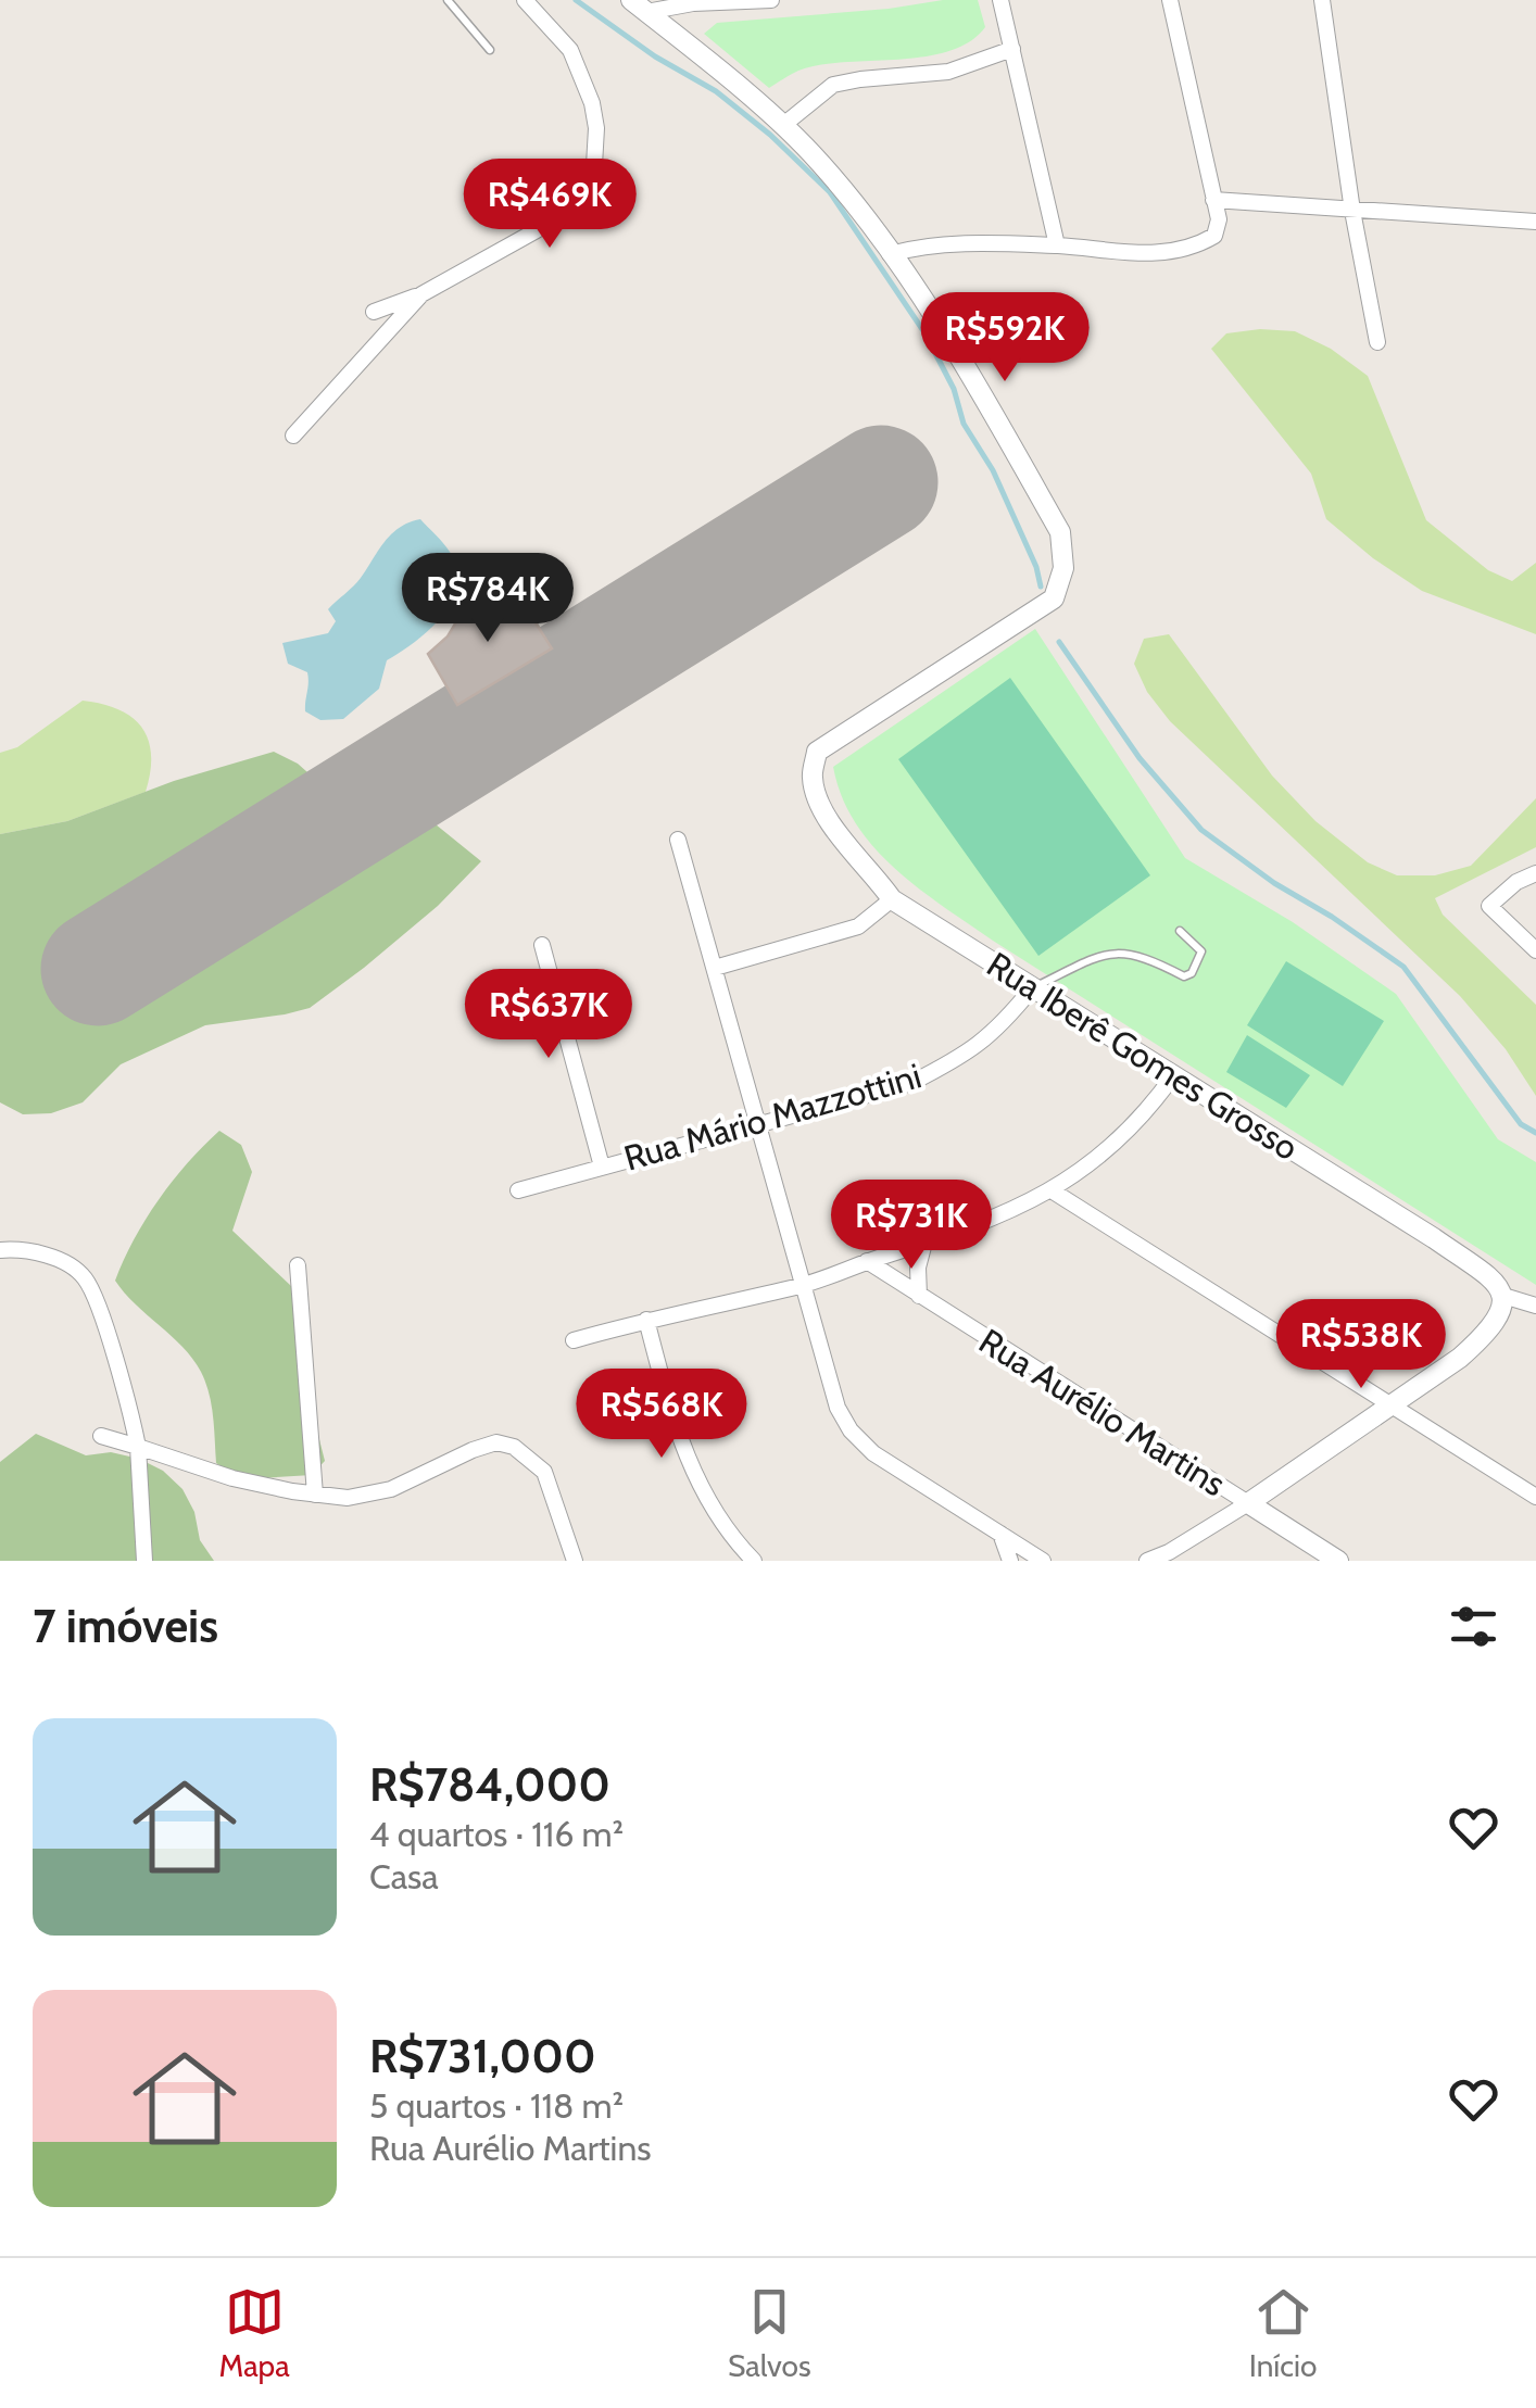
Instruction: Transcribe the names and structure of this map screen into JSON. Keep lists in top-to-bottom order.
{
  "streets": {
    "street": ["Rua Iberê Gomes Grosso", "Rua Mário Mazzottini", "Rua Aurélio Martins"]
  },
  "crossings": [
    ["Rua Iberê Gomes Grosso", "Rua Mário Mazzottini"]
  ],
  "page": {
    "price": [
      "R$469K",
      "R$592K",
      "R$784K",
      "R$637K",
      "R$731K",
      "R$538K",
      "R$568K"
    ],
    "heading": "7 imóveis",
    "list": [
      {
        "name": "R$784,000",
        "note": "4 quartos · 116 m² · Casa"
      },
      {
        "name": "R$731,000",
        "note": "5 quartos · 118 m² · Rua Aurélio Martins"
      }
    ],
    "tabs": ["Mapa", "Salvos", "Início"]
  }
}
